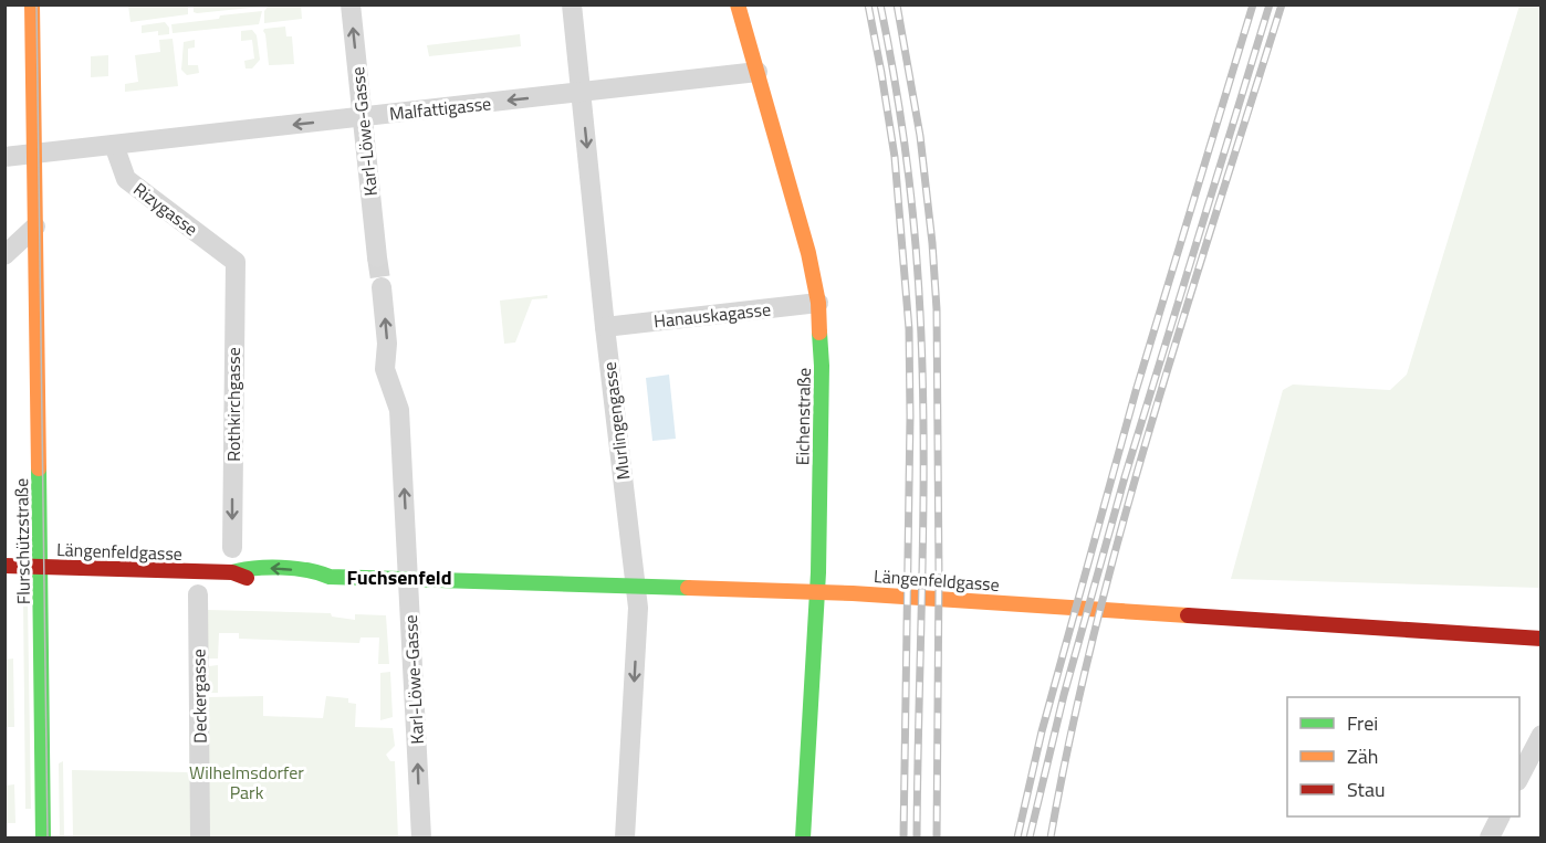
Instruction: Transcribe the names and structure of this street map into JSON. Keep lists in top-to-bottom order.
{
  "streets": {
    "street": [
      "Malfattigasse",
      "Karl-Löwe-Gasse",
      "Rizygasse",
      "Hanauskagasse",
      "Rothkirchgasse",
      "Eichenstraße",
      "Murlingengasse",
      "Flurschützstraße",
      "Längenfeldgasse",
      "Deckergasse"
    ]
  },
  "crossings": [
    ["Malfattigasse", "Karl-Löwe-Gasse"],
    ["Malfattigasse", "Rizygasse"],
    ["Malfattigasse", "Eichenstraße"],
    ["Malfattigasse", "Murlingengasse"],
    ["Malfattigasse", "Flurschützstraße"],
    ["Karl-Löwe-Gasse", "Längenfeldgasse"],
    ["Rizygasse", "Rothkirchgasse"],
    ["Hanauskagasse", "Eichenstraße"],
    ["Hanauskagasse", "Murlingengasse"],
    ["Eichenstraße", "Längenfeldgasse"],
    ["Murlingengasse", "Längenfeldgasse"],
    ["Flurschützstraße", "Längenfeldgasse"]
  ],
  "one_way": [
    "Malfattigasse",
    "Karl-Löwe-Gasse",
    "Rothkirchgasse",
    "Murlingengasse"
  ],
  "districts": ["Fuchsenfeld"],
  "parks": ["Wilhelmsdorfer Park"],
  "legend": ["Frei", "Zäh", "Stau"]
}
